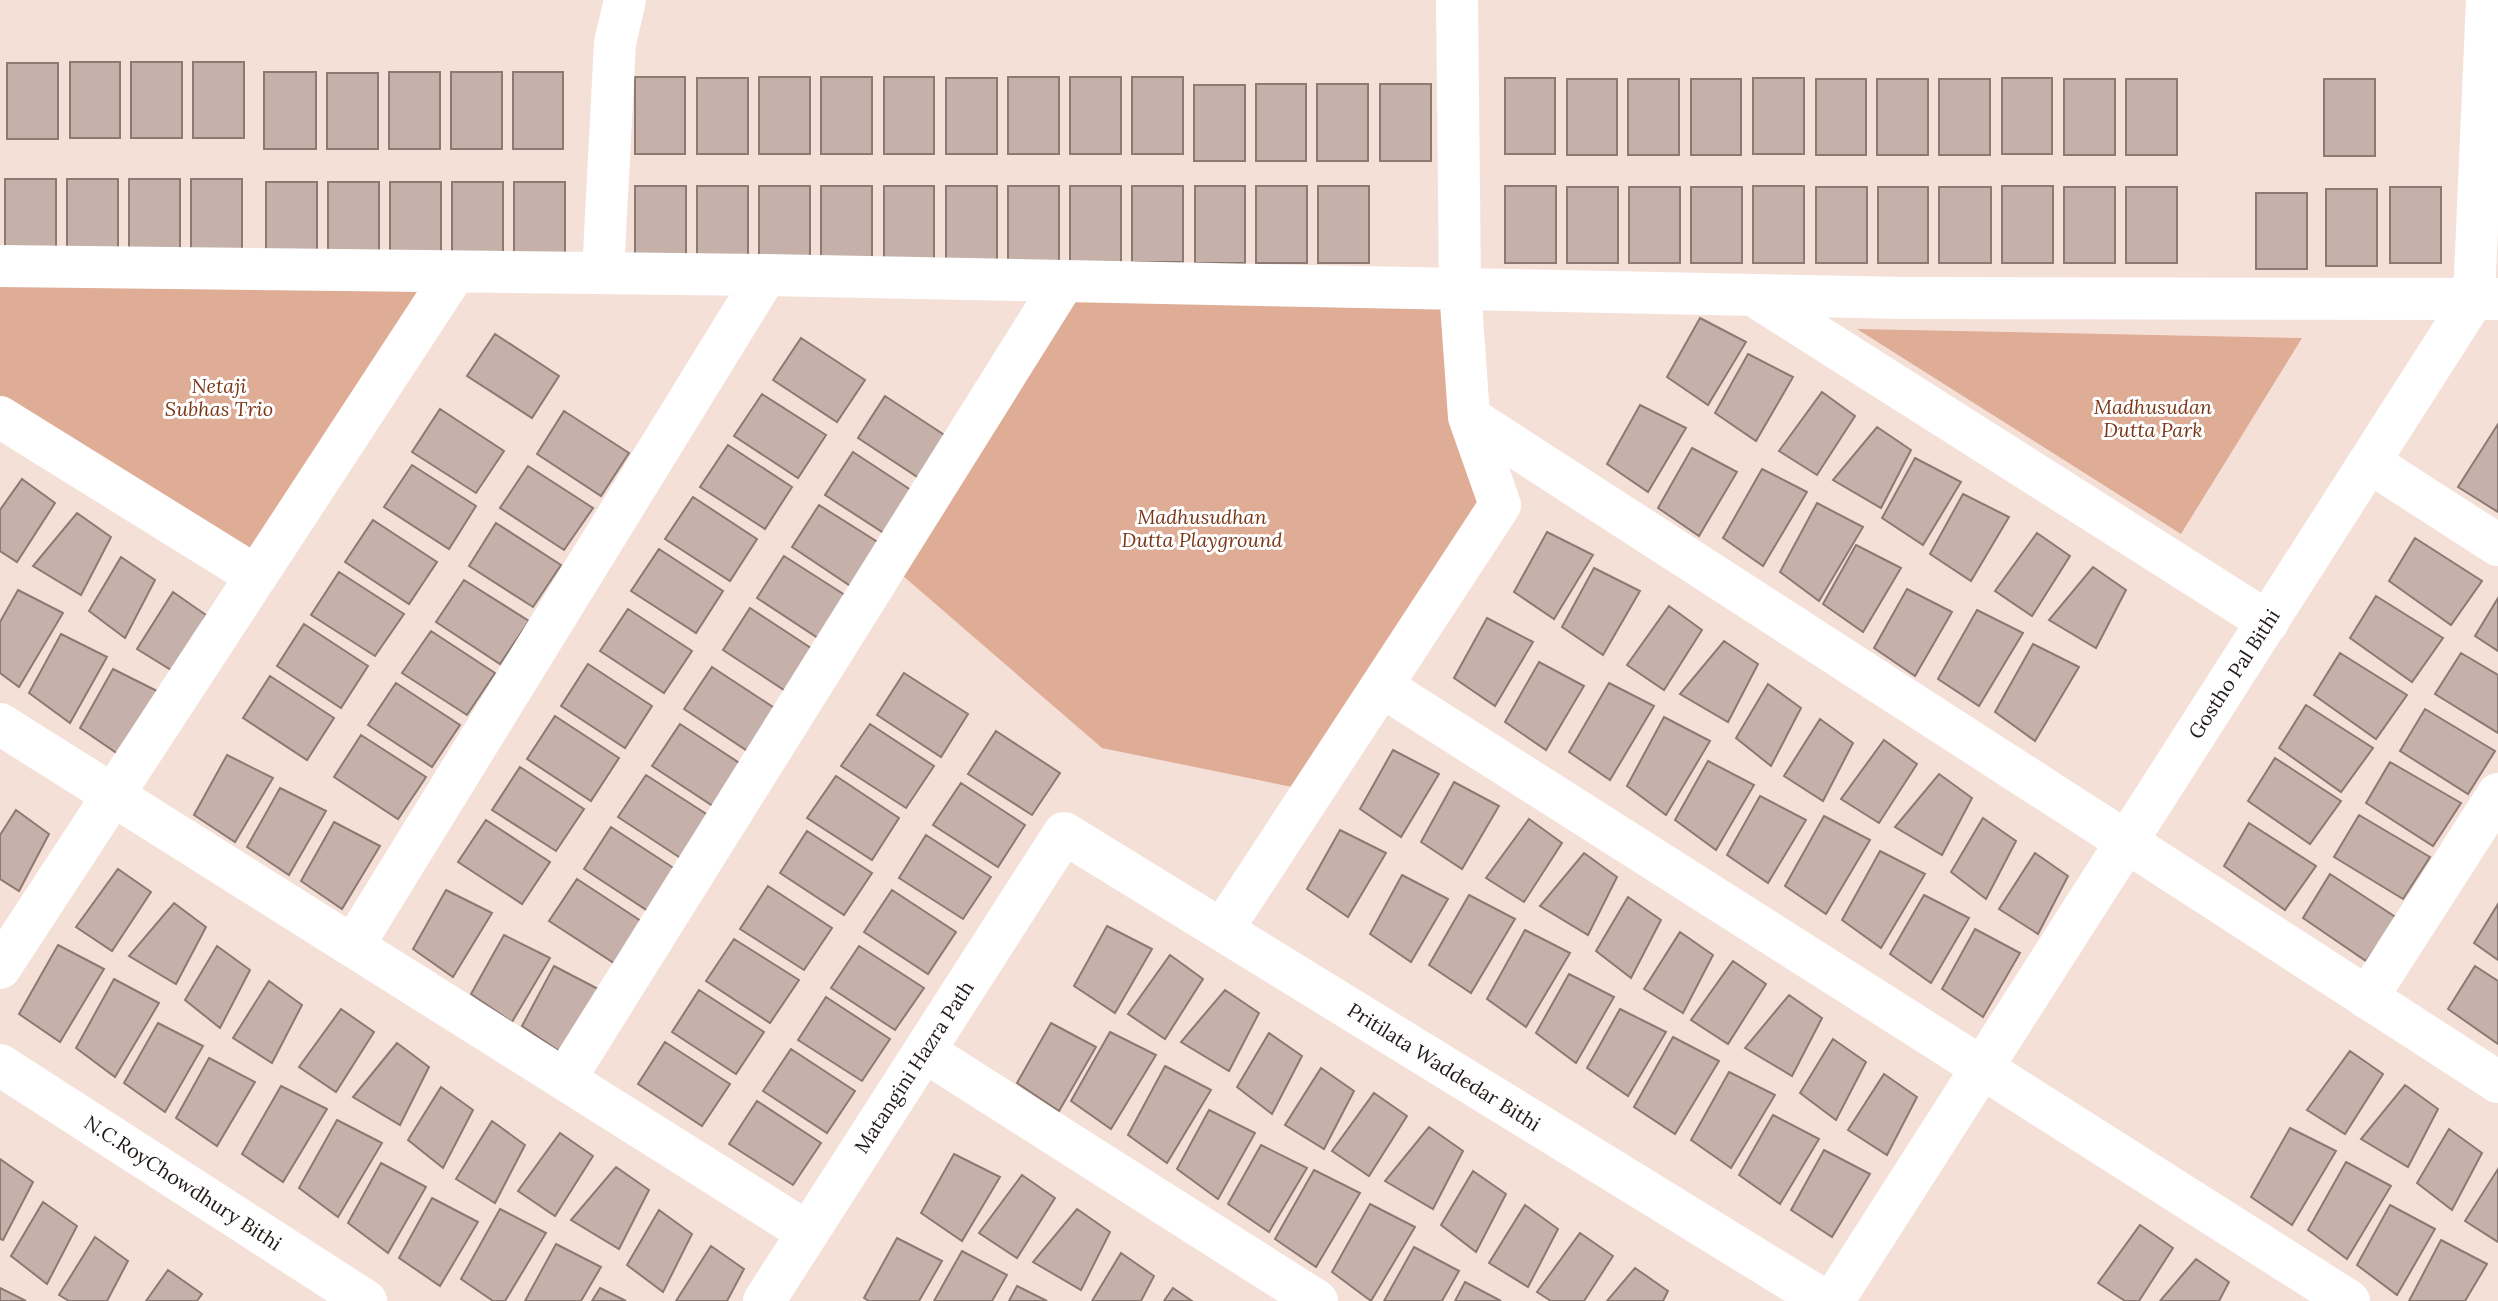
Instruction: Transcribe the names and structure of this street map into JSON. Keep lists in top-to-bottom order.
{
  "streets": {
    "street": [
      "Gostho Pal Bithi",
      "Matangini Hazra Path",
      "Pritilata Waddedar Bithi",
      "N.C.RoyChowdhury Bithi"
    ]
  },
  "crossings": [
    ["Matangini Hazra Path", "Pritilata Waddedar Bithi"]
  ],
  "parks": ["Netaji Subhas Trio", "Madhusudan Dutta Park", "Madhusudhan Dutta Playground"]
}
